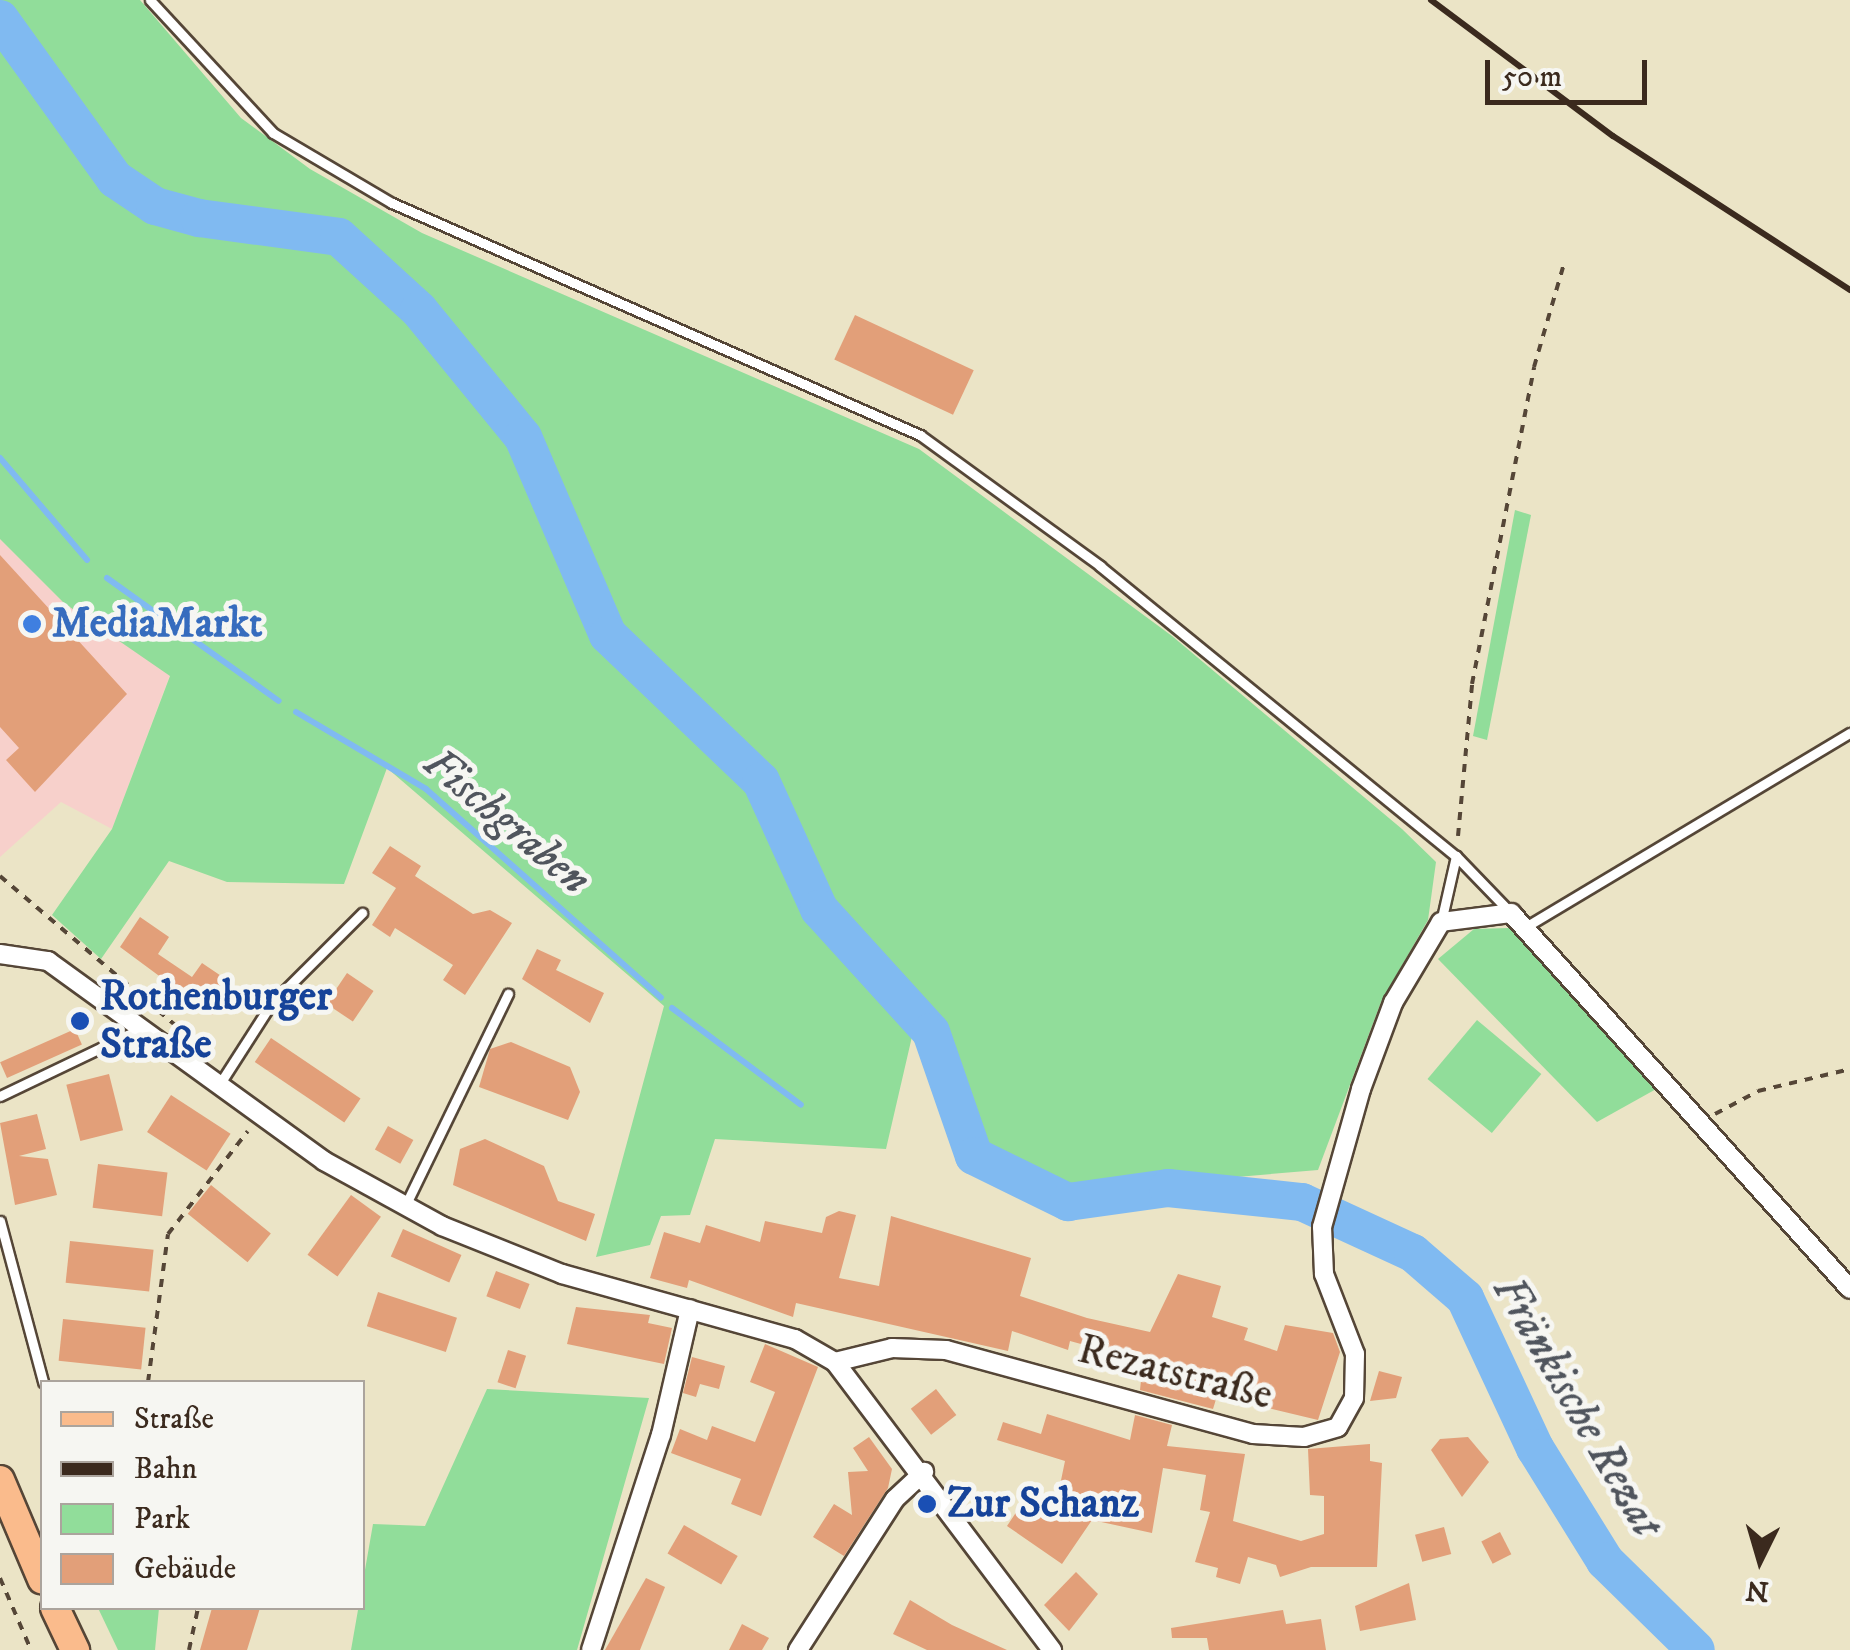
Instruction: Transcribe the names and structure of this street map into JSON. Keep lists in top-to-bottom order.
{
  "streets": {
    "street": ["Rezatstraße"]
  },
  "water": ["Fischgraben", "Fränkische Rezat"],
  "places": ["MediaMarkt", "Rothenburger Straße", "Zur Schanz"],
  "legend": [
    "Straße",
    "Bahn",
    "Park",
    "Gebäude"
  ],
  "scale_bar": "50 m",
  "north": "bottom"
}
